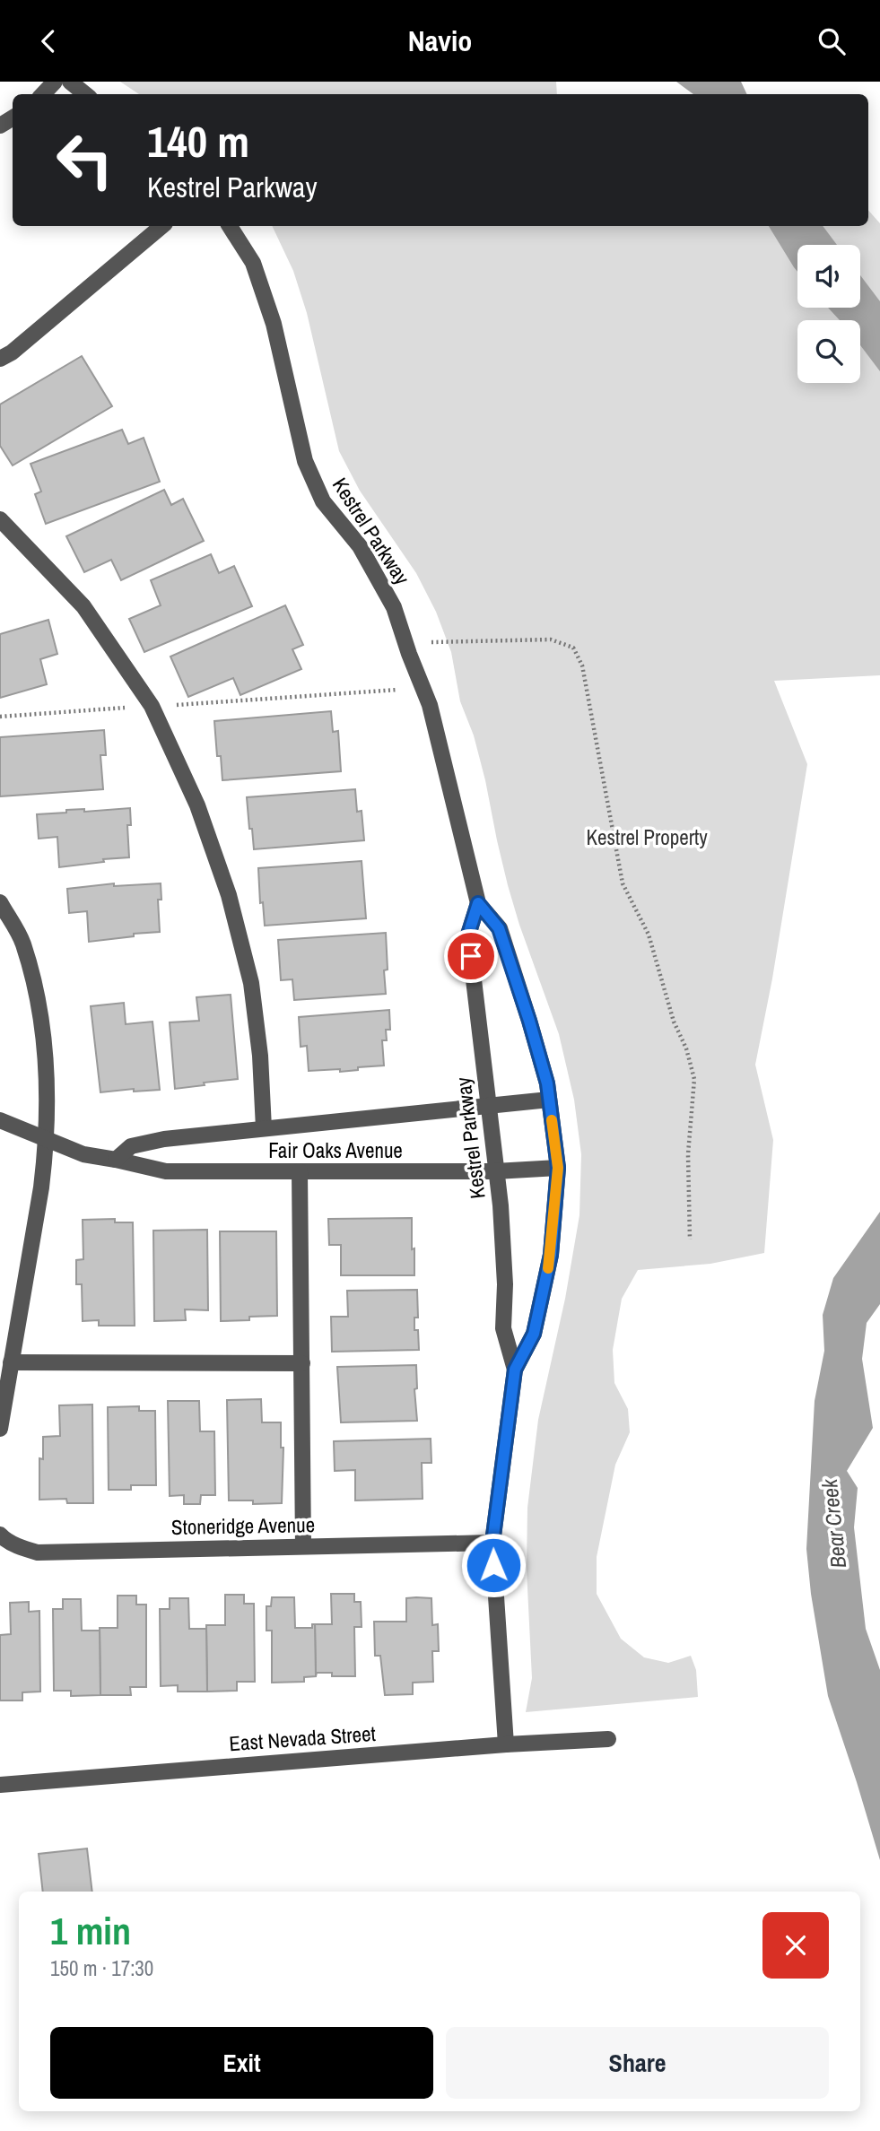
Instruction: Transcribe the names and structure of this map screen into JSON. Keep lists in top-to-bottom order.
{
  "streets": {
    "street": [
      "Kestrel Parkway",
      "Fair Oaks Avenue",
      "Stoneridge Avenue",
      "East Nevada Street"
    ]
  },
  "crossings": [
    ["Kestrel Parkway", "Fair Oaks Avenue"],
    ["Kestrel Parkway", "Stoneridge Avenue"],
    ["Kestrel Parkway", "East Nevada Street"]
  ],
  "water": ["Bear Creek"],
  "parks": ["Kestrel Property"],
  "page": {
    "header": "Navio",
    "turn": ["140 m", "Kestrel Parkway"],
    "heading": ["1 min", "150 m · 17:30"],
    "buttons": ["Exit", "Share"]
  }
}
